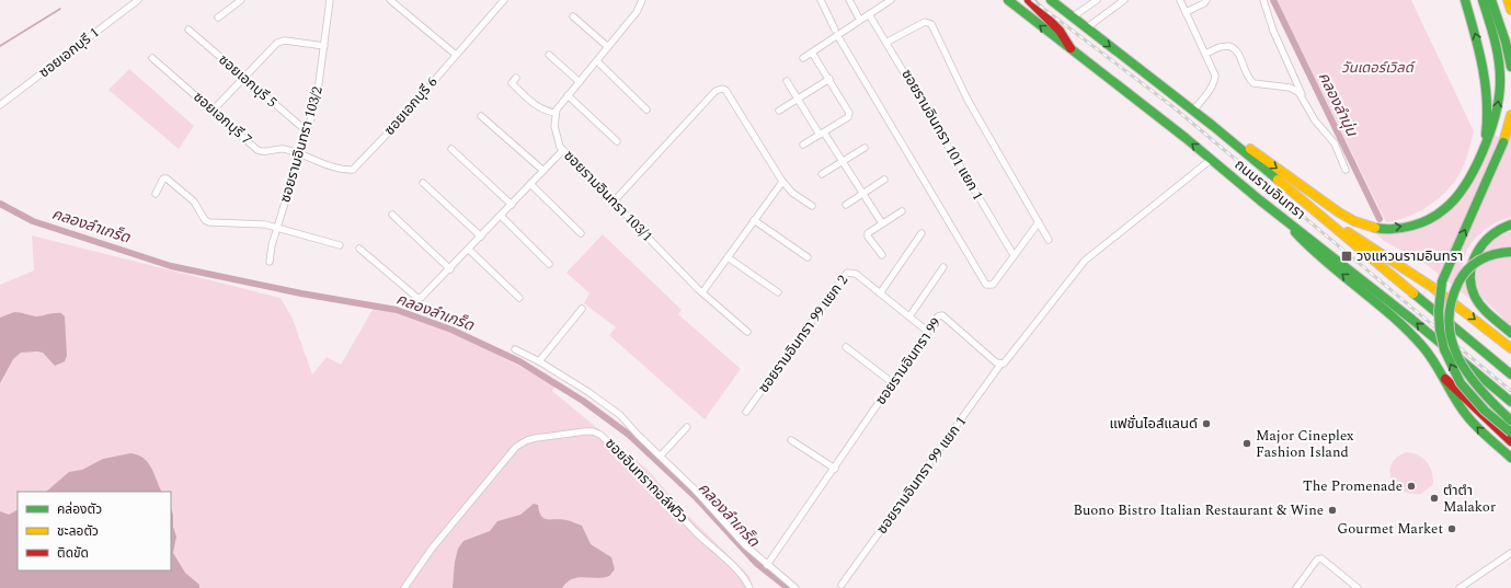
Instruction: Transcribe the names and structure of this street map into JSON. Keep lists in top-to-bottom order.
{
  "streets": {
    "main road": ["ถนนรามอินทรา"],
    "street": [
      "ซอยเอกบุรี 1",
      "ซอยเอกบุรี 5",
      "ซอยเอกบุรี 6",
      "ซอยเอกบุรี 7",
      "ซอยรามอินทรา 101 แยก 1",
      "ซอยรามอินทรา 103/2",
      "ซอยรามอินทรา 103/1",
      "ซอยรามอินทรา 99 แยก 2",
      "ซอยรามอินทรา 99",
      "ซอยรามอินทรา 99 แยก 1",
      "ซอยอินทรากอล์ฟวิว"
    ]
  },
  "crossings": [
    ["ซอยเอกบุรี 5", "ซอยรามอินทรา 103/2"],
    ["ซอยเอกบุรี 6", "ซอยเอกบุรี 7"],
    ["ซอยเอกบุรี 6", "ซอยรามอินทรา 103/2"],
    ["ซอยเอกบุรี 7", "ซอยรามอินทรา 103/2"],
    ["ซอยรามอินทรา 99 แยก 2", "ซอยรามอินทรา 99"],
    ["ซอยรามอินทรา 99", "ซอยรามอินทรา 99 แยก 1"]
  ],
  "water": ["คลองลำนุ่น", "คลองลำเกร็ด"],
  "parks": ["วันเดอร์เวิลด์"],
  "places": {
    "transit": ["วงแหวนรามอินทรา"],
    "other": [
      "แฟชั่นไอส์แลนด์",
      "Major Cineplex Fashion Island",
      "The Promenade",
      "ตำตำ Malakor",
      "Buono Bistro Italian Restaurant & Wine",
      "Gourmet Market"
    ]
  },
  "legend": ["คล่องตัว", "ชะลอตัว", "ติดขัด"]
}
